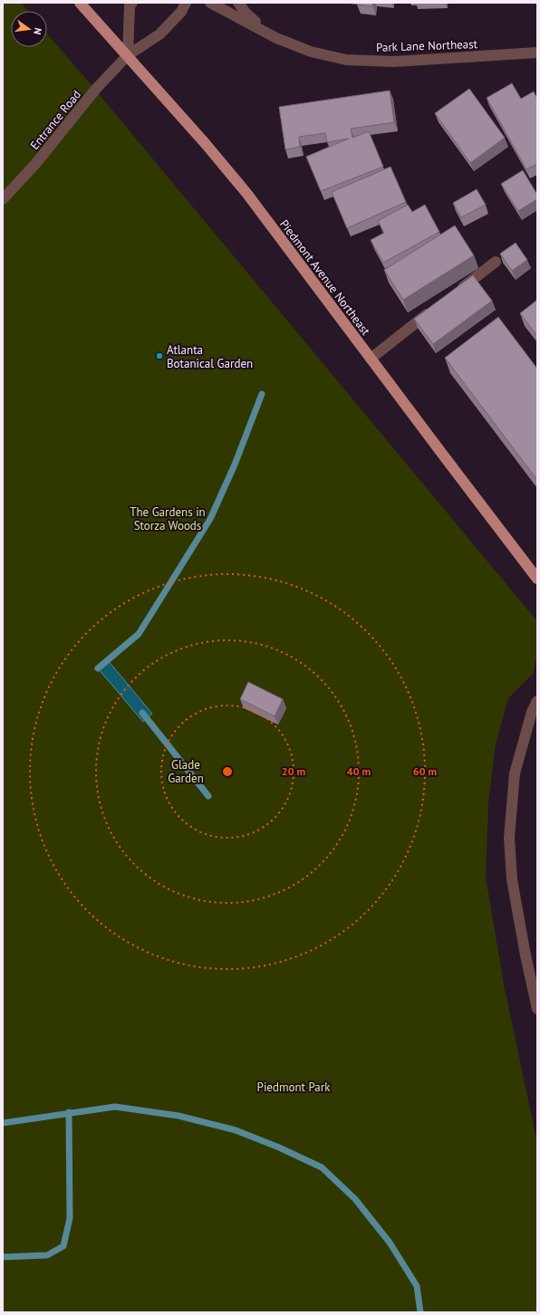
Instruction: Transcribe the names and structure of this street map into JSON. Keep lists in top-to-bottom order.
{
  "streets": {
    "main road": ["Piedmont Avenue Northeast"],
    "street": ["Park Lane Northeast", "Entrance Road"]
  },
  "crossings": [
    ["Entrance Road", "Piedmont Avenue Northeast"]
  ],
  "parks": ["The Gardens in Storza Woods", "Glade Garden", "Piedmont Park"],
  "places": ["Atlanta Botanical Garden"],
  "north": "right",
  "rings": ["20 m", "40 m", "60 m"]
}
